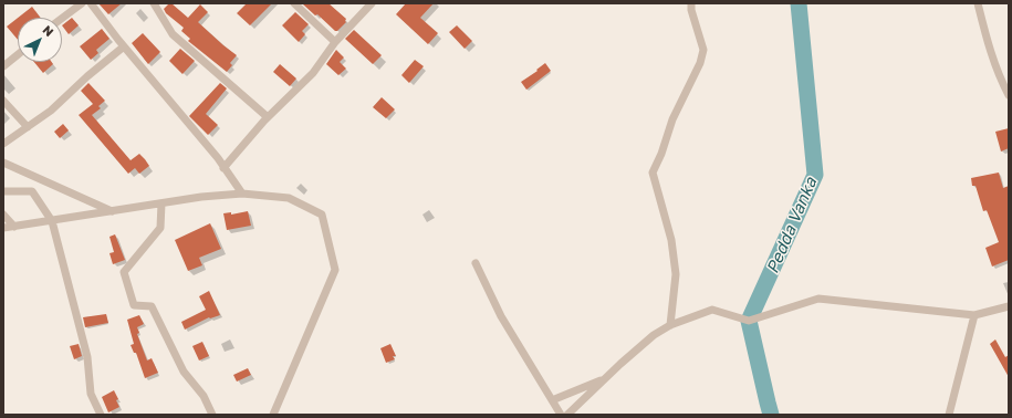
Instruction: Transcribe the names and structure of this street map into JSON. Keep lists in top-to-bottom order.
{
  "water": ["Pedda Vanka"],
  "north": "top right"
}
